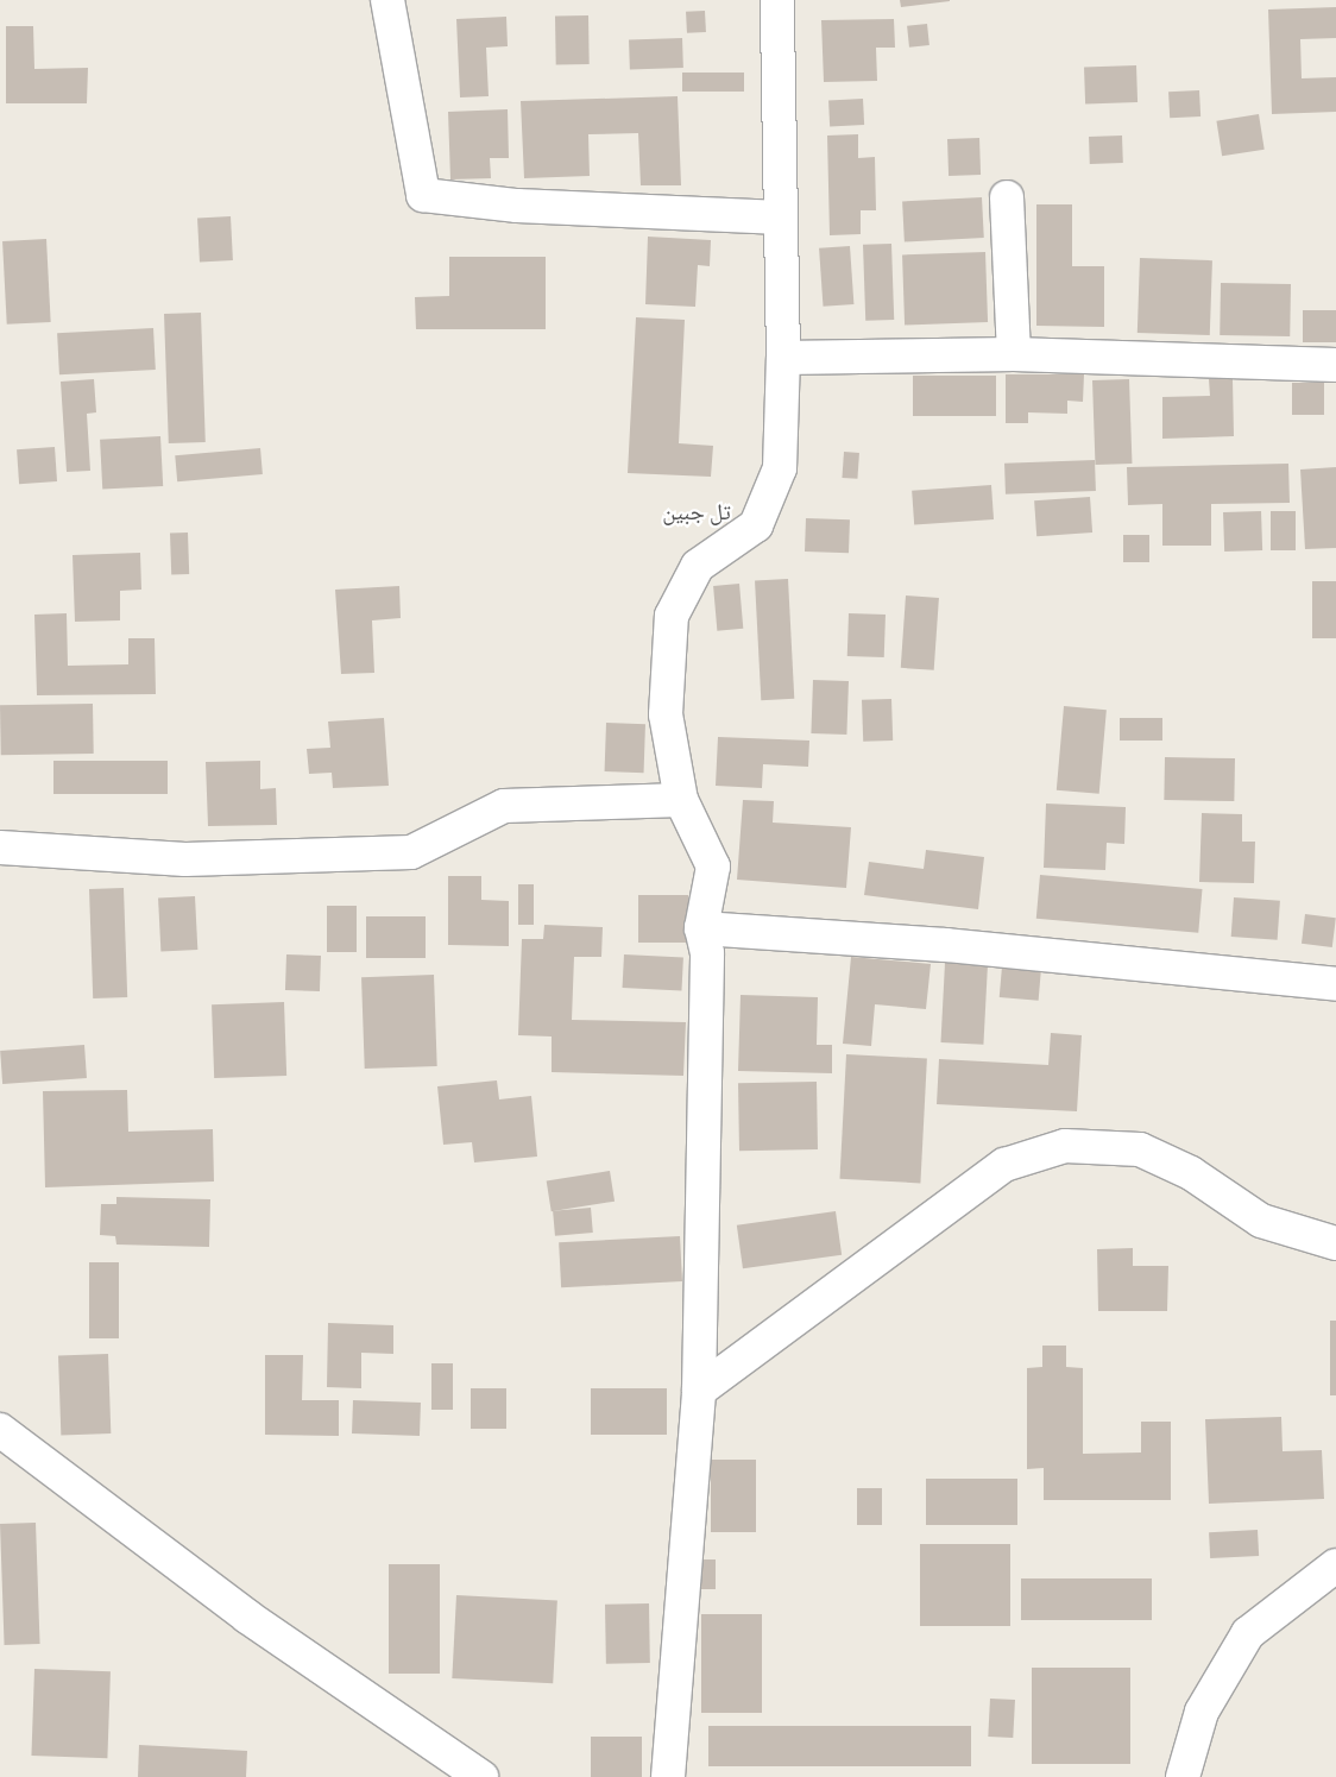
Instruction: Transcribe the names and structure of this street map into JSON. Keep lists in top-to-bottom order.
{
  "districts": ["تل جبين"]
}
